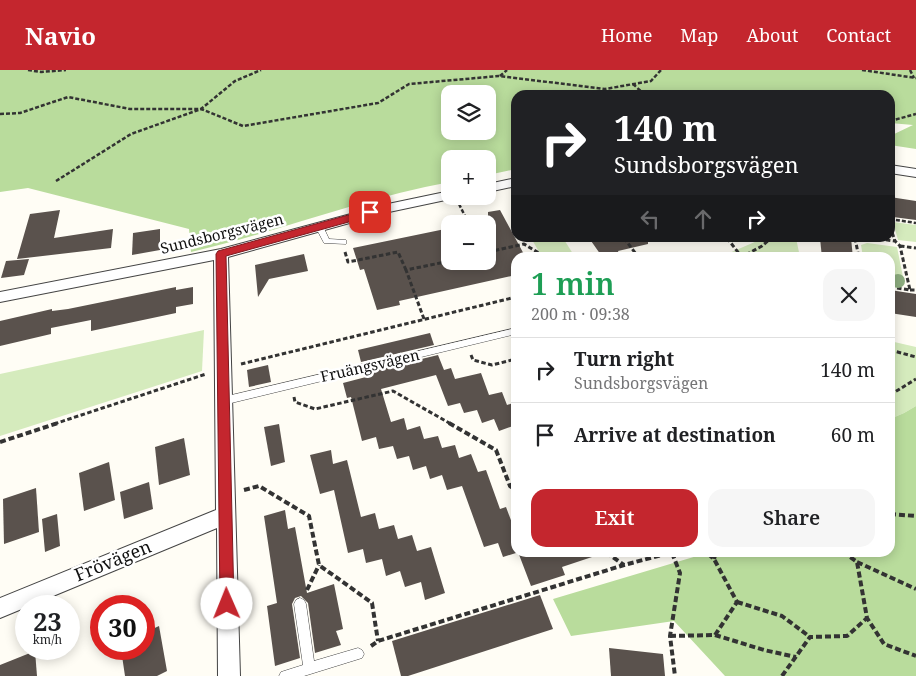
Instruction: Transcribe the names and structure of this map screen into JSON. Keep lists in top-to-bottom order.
{
  "streets": {
    "street": ["Sundsborgsvägen", "Frövägen"],
    "lane": ["Fruängsvägen"]
  },
  "page": {
    "header": "Navio",
    "nav": [
      "Home",
      "Map",
      "About",
      "Contact"
    ],
    "map_buttons": ["+", "−"],
    "turn": ["140 m", "Sundsborgsvägen"],
    "heading": ["1 min", "200 m · 09:38"],
    "list": [
      {
        "name": "Turn right",
        "note": "Sundsborgsvägen",
        "value": "140 m"
      },
      {
        "name": "Arrive at destination",
        "value": "60 m"
      }
    ],
    "buttons": ["Exit", "Share"],
    "speed": "23 km/h",
    "limit": "30"
  }
}
